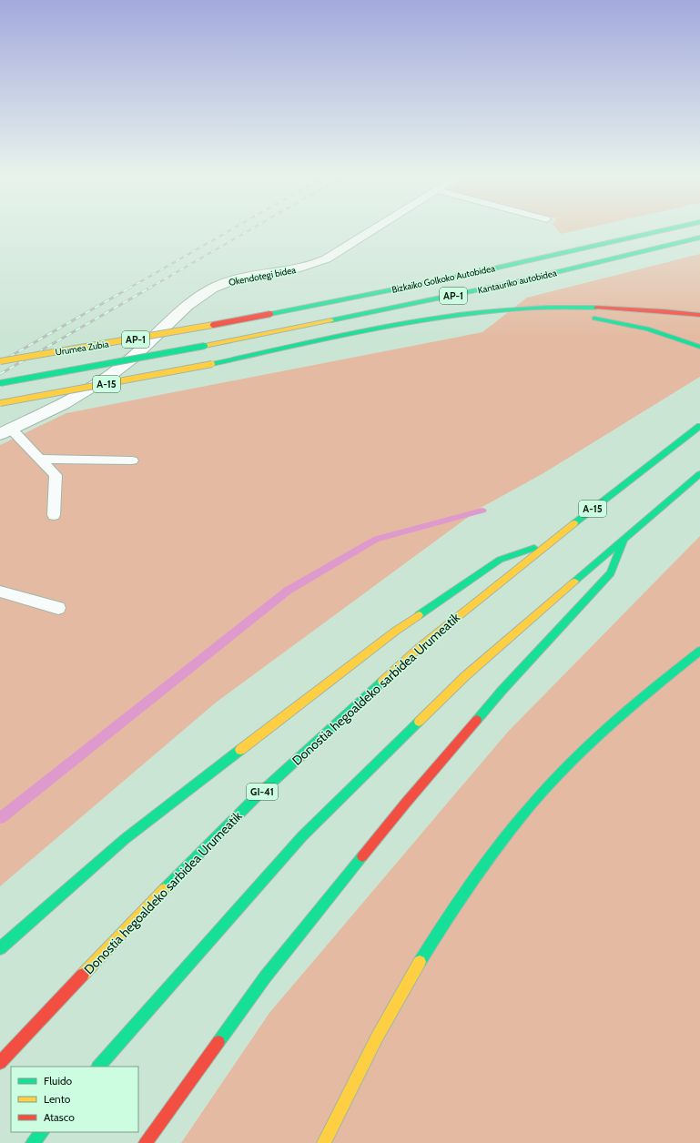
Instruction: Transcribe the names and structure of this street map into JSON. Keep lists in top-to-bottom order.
{
  "streets": {
    "highway": [
      "Bizkaiko Golkoko Autobidea",
      "Kantauriko autobidea",
      "AP-1",
      "Urumea Zubia",
      "A-15",
      "Donostia hegoaldeko sarbidea Urumeatik",
      "GI-41"
    ],
    "street": ["Okendotegi bidea"]
  },
  "crossings": [
    ["Bizkaiko Golkoko Autobidea", "AP-1"],
    ["Bizkaiko Golkoko Autobidea", "Urumea Zubia"],
    ["Kantauriko autobidea", "Urumea Zubia"],
    ["A-15", "Donostia hegoaldeko sarbidea Urumeatik"]
  ],
  "legend": ["Fluido", "Lento", "Atasco"]
}
